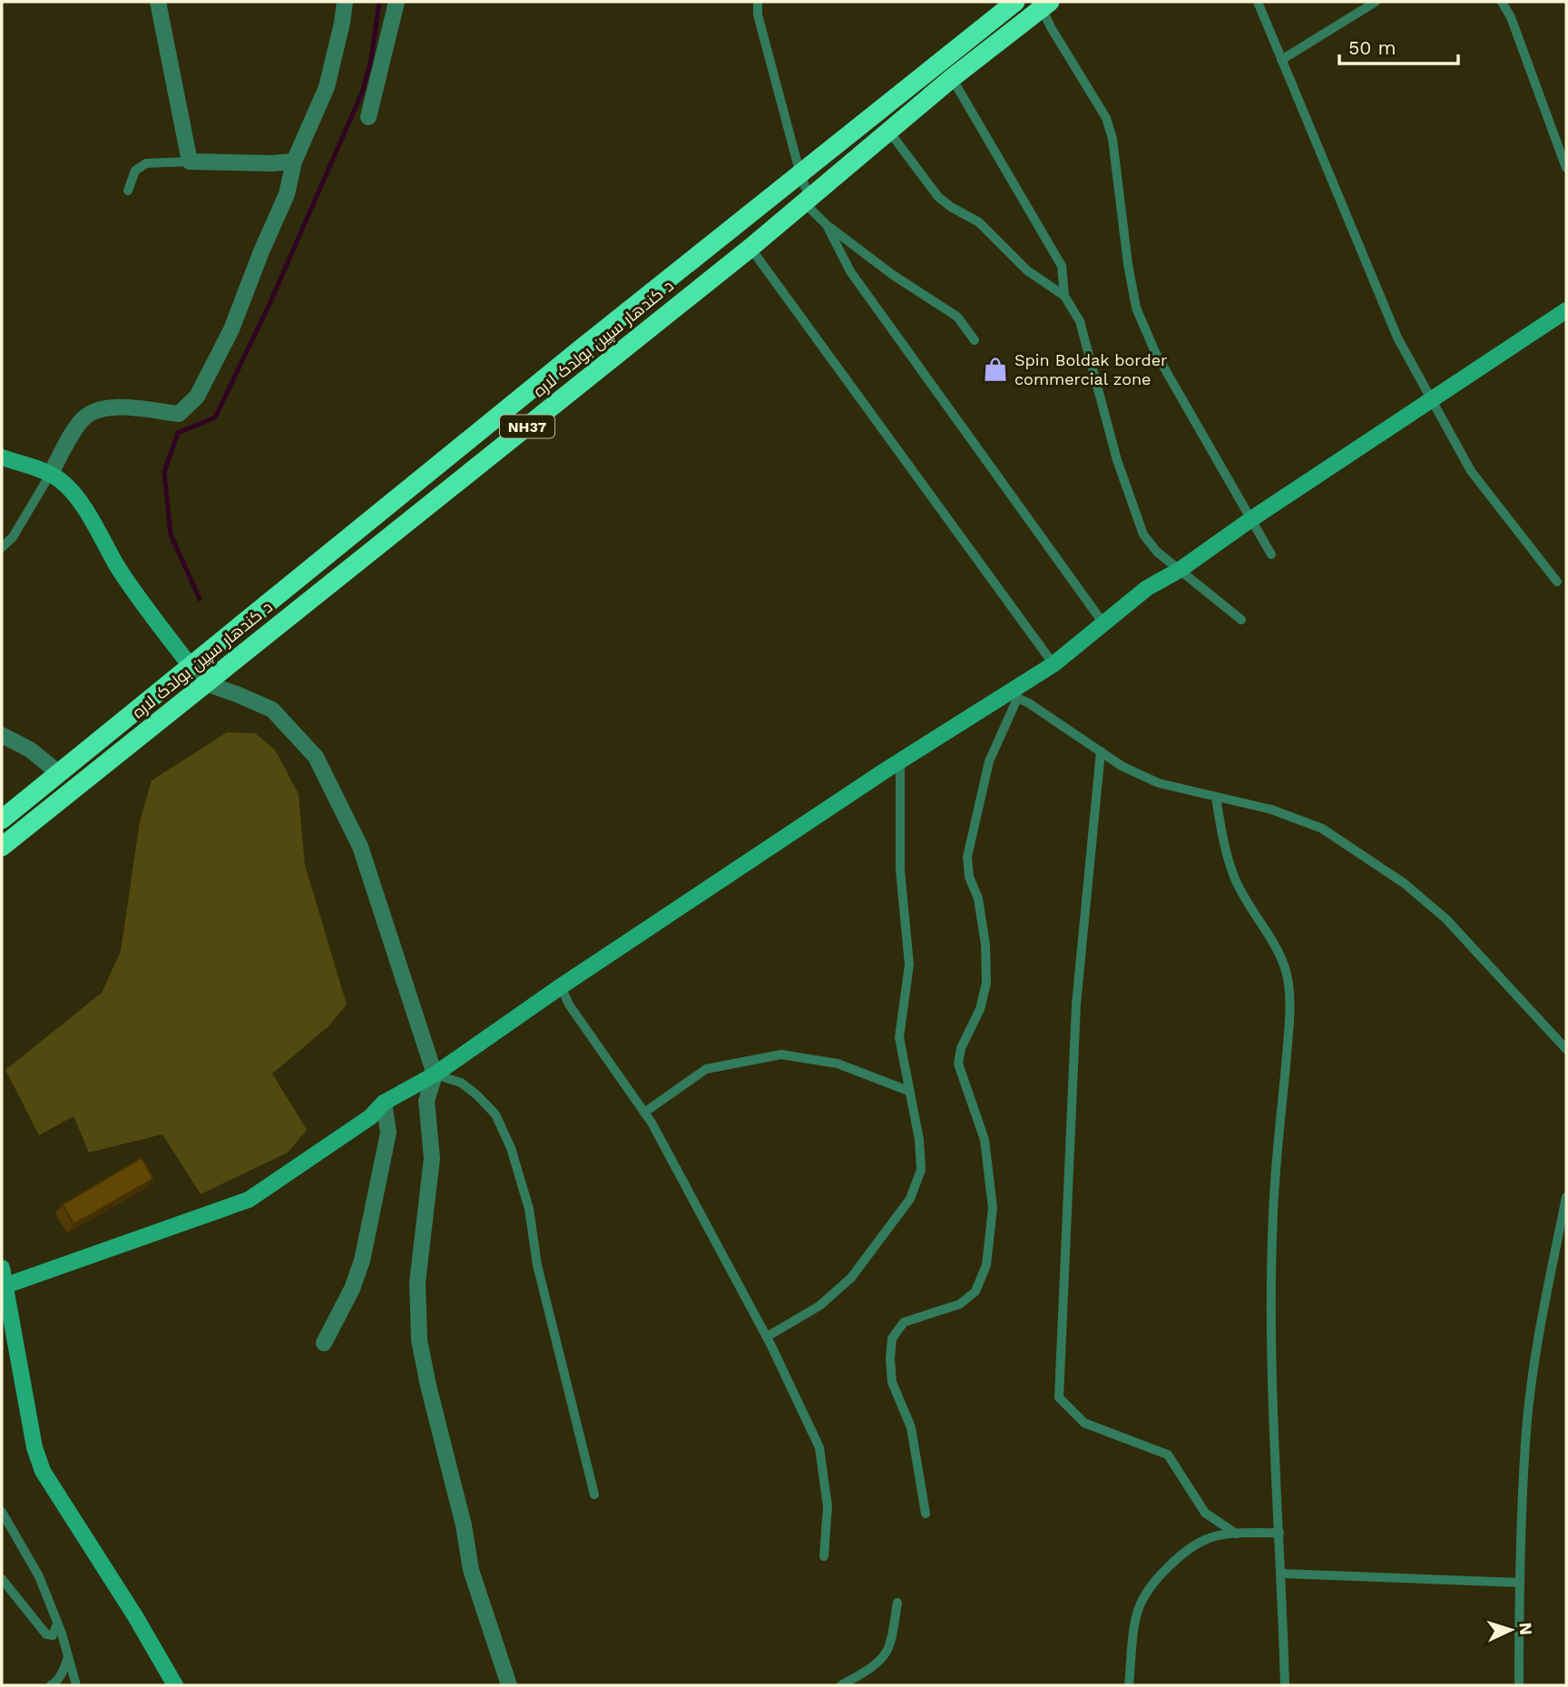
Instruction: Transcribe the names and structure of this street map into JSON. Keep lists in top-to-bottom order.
{
  "streets": {
    "highway": ["د کندهار سپین بولدک لاره", "NH37"]
  },
  "places": {
    "shop": ["Spin Boldak border commercial zone"]
  },
  "scale_bar": "50 m",
  "north": "right"
}
